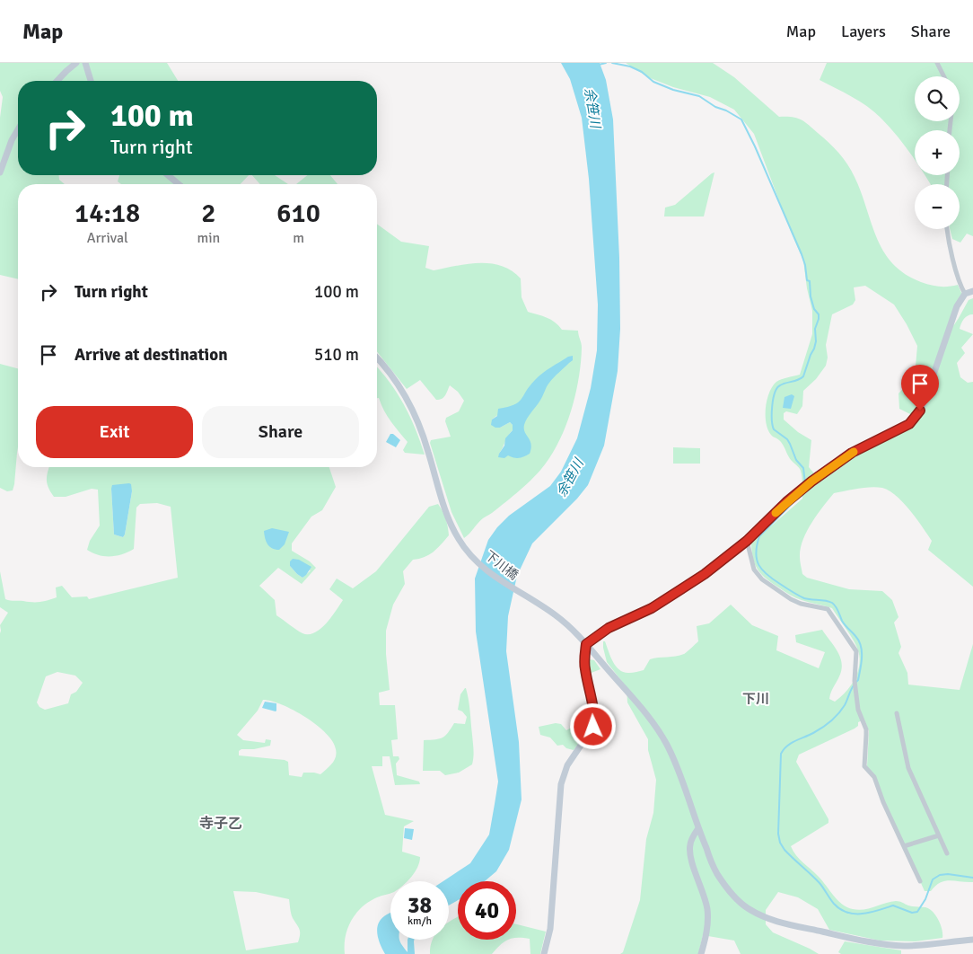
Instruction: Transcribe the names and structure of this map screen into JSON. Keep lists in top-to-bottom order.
{
  "streets": {
    "street": ["下川橋"]
  },
  "districts": ["下川", "寺子乙"],
  "water": ["余笹川"],
  "page": {
    "header": "Map",
    "nav": ["Map", "Layers", "Share"],
    "map_buttons": ["+", "−"],
    "turn": ["100 m", "Turn right"],
    "eta": [
      "14:18",
      "Arrival",
      "2",
      "min",
      "610",
      "m"
    ],
    "list": [
      {
        "name": "Turn right",
        "value": "100 m"
      },
      {
        "name": "Arrive at destination",
        "value": "510 m"
      }
    ],
    "buttons": ["Exit", "Share"],
    "speed": "38 km/h",
    "limit": "40"
  }
}
